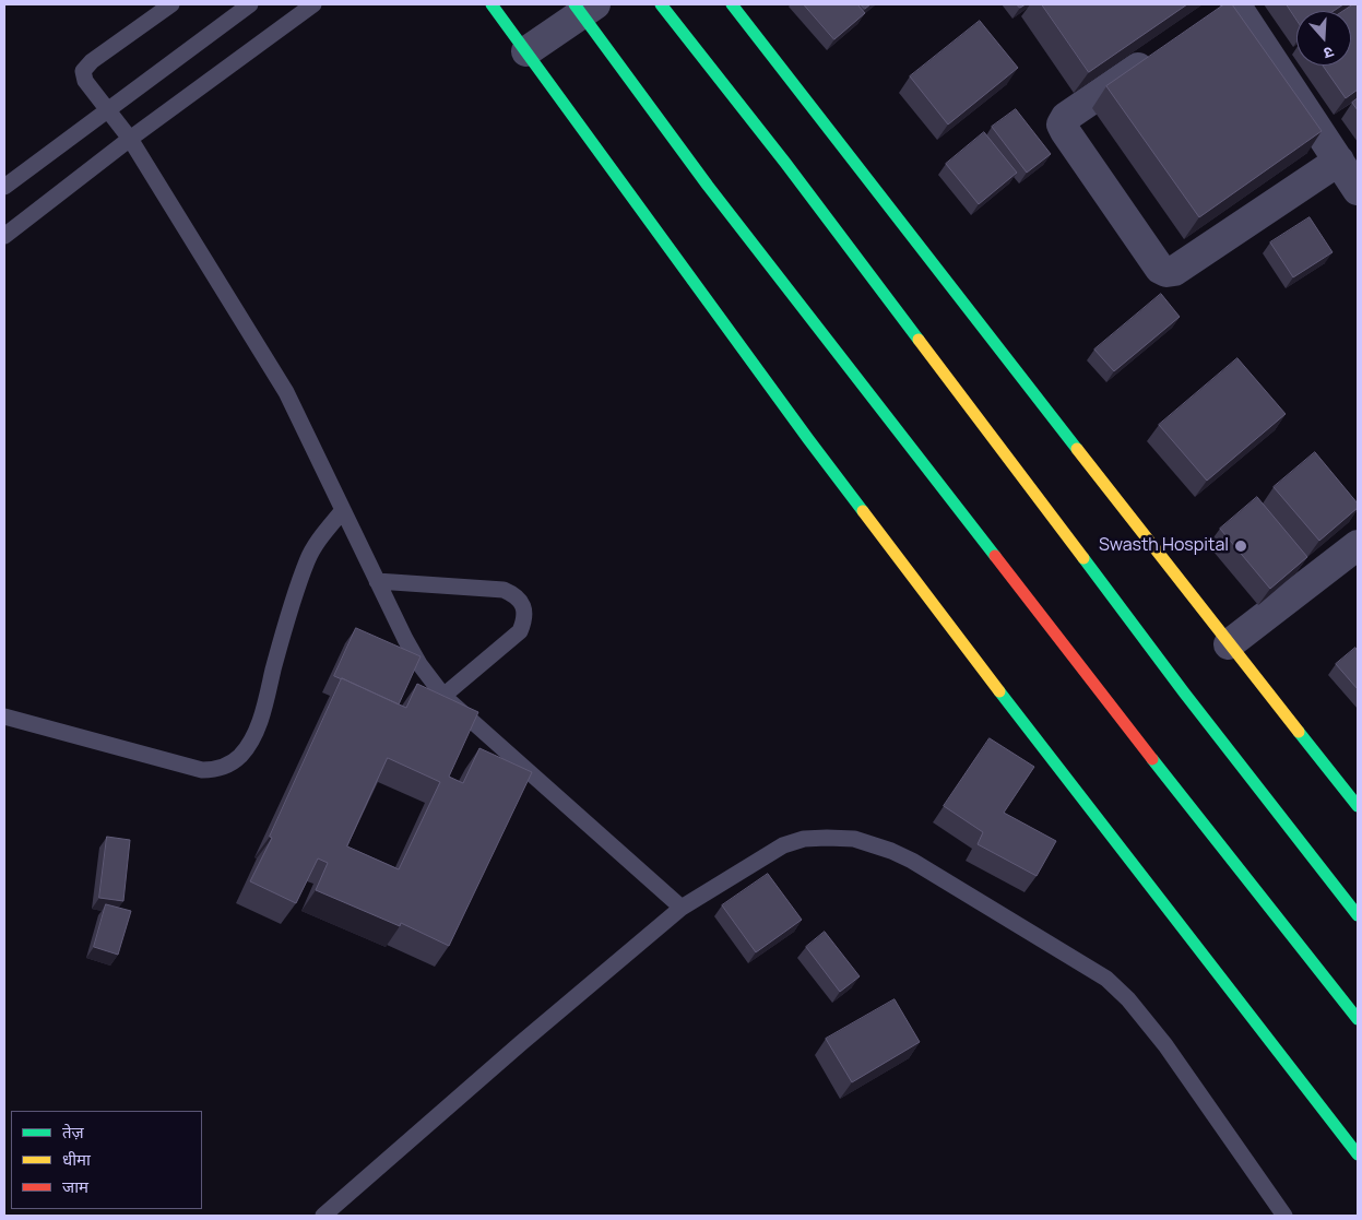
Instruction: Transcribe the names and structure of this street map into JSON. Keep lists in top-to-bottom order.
{
  "places": ["Swasth Hospital"],
  "legend": ["तेज़", "धीमा", "जाम"],
  "north": "bottom"
}
